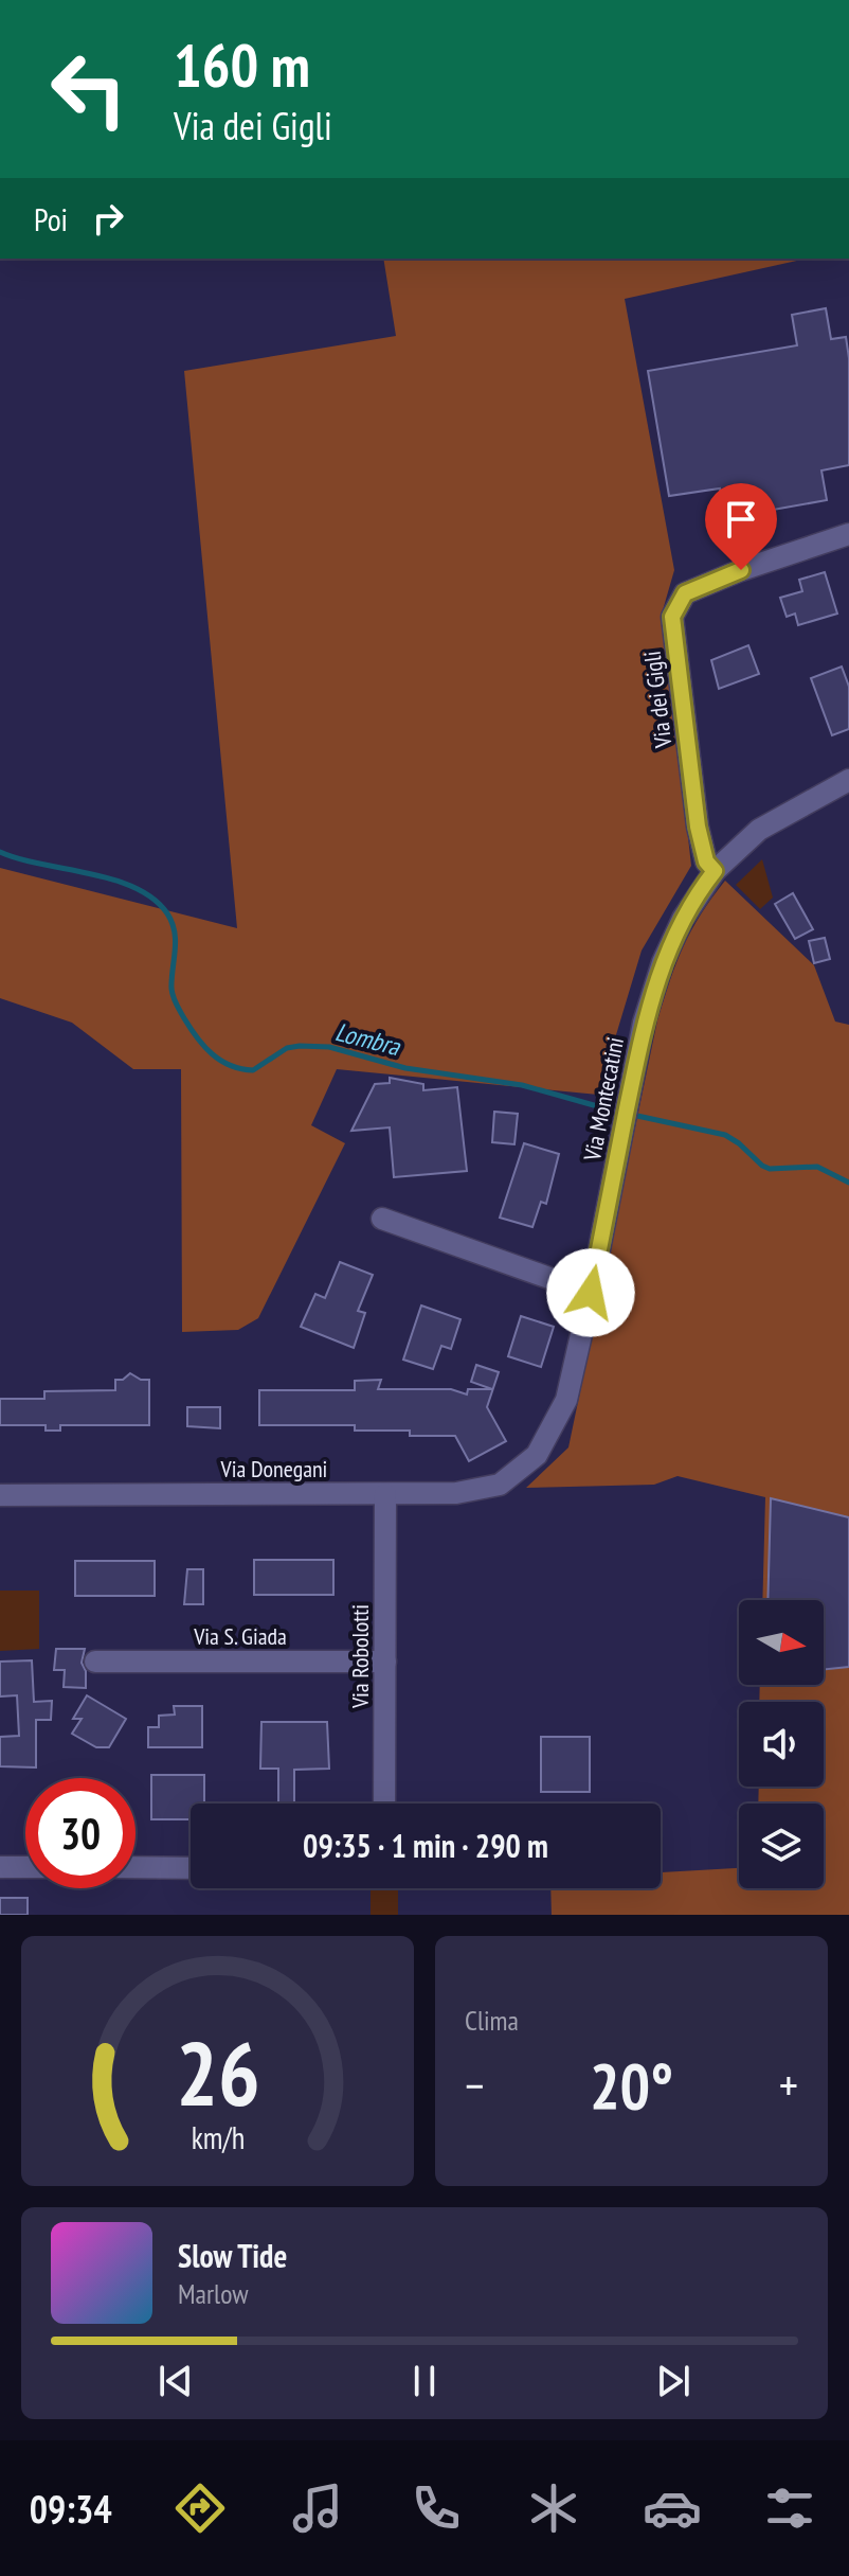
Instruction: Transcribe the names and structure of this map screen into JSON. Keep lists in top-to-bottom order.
{
  "streets": {
    "street": [
      "Via dei Gigli",
      "Via Montecatini",
      "Via Donegani",
      "Via S. Giada",
      "Via Robolotti"
    ]
  },
  "crossings": [
    ["Via dei Gigli", "Via Montecatini"],
    ["Via Montecatini", "Via Donegani"],
    ["Via Donegani", "Via Robolotti"],
    ["Via S. Giada", "Via Robolotti"]
  ],
  "water": ["Lombra"],
  "north": "right",
  "page": {
    "turn": ["160 m", "Via dei Gigli"],
    "then": "Poi",
    "limit": "30",
    "trip": "09:35 · 1 min · 290 m",
    "tile": "Clima",
    "heat": ["−", "20°", "+"],
    "song": ["Slow Tide", "Marlow"],
    "tabs": "09:34",
    "gauge": ["26", "km/h"]
  }
}
